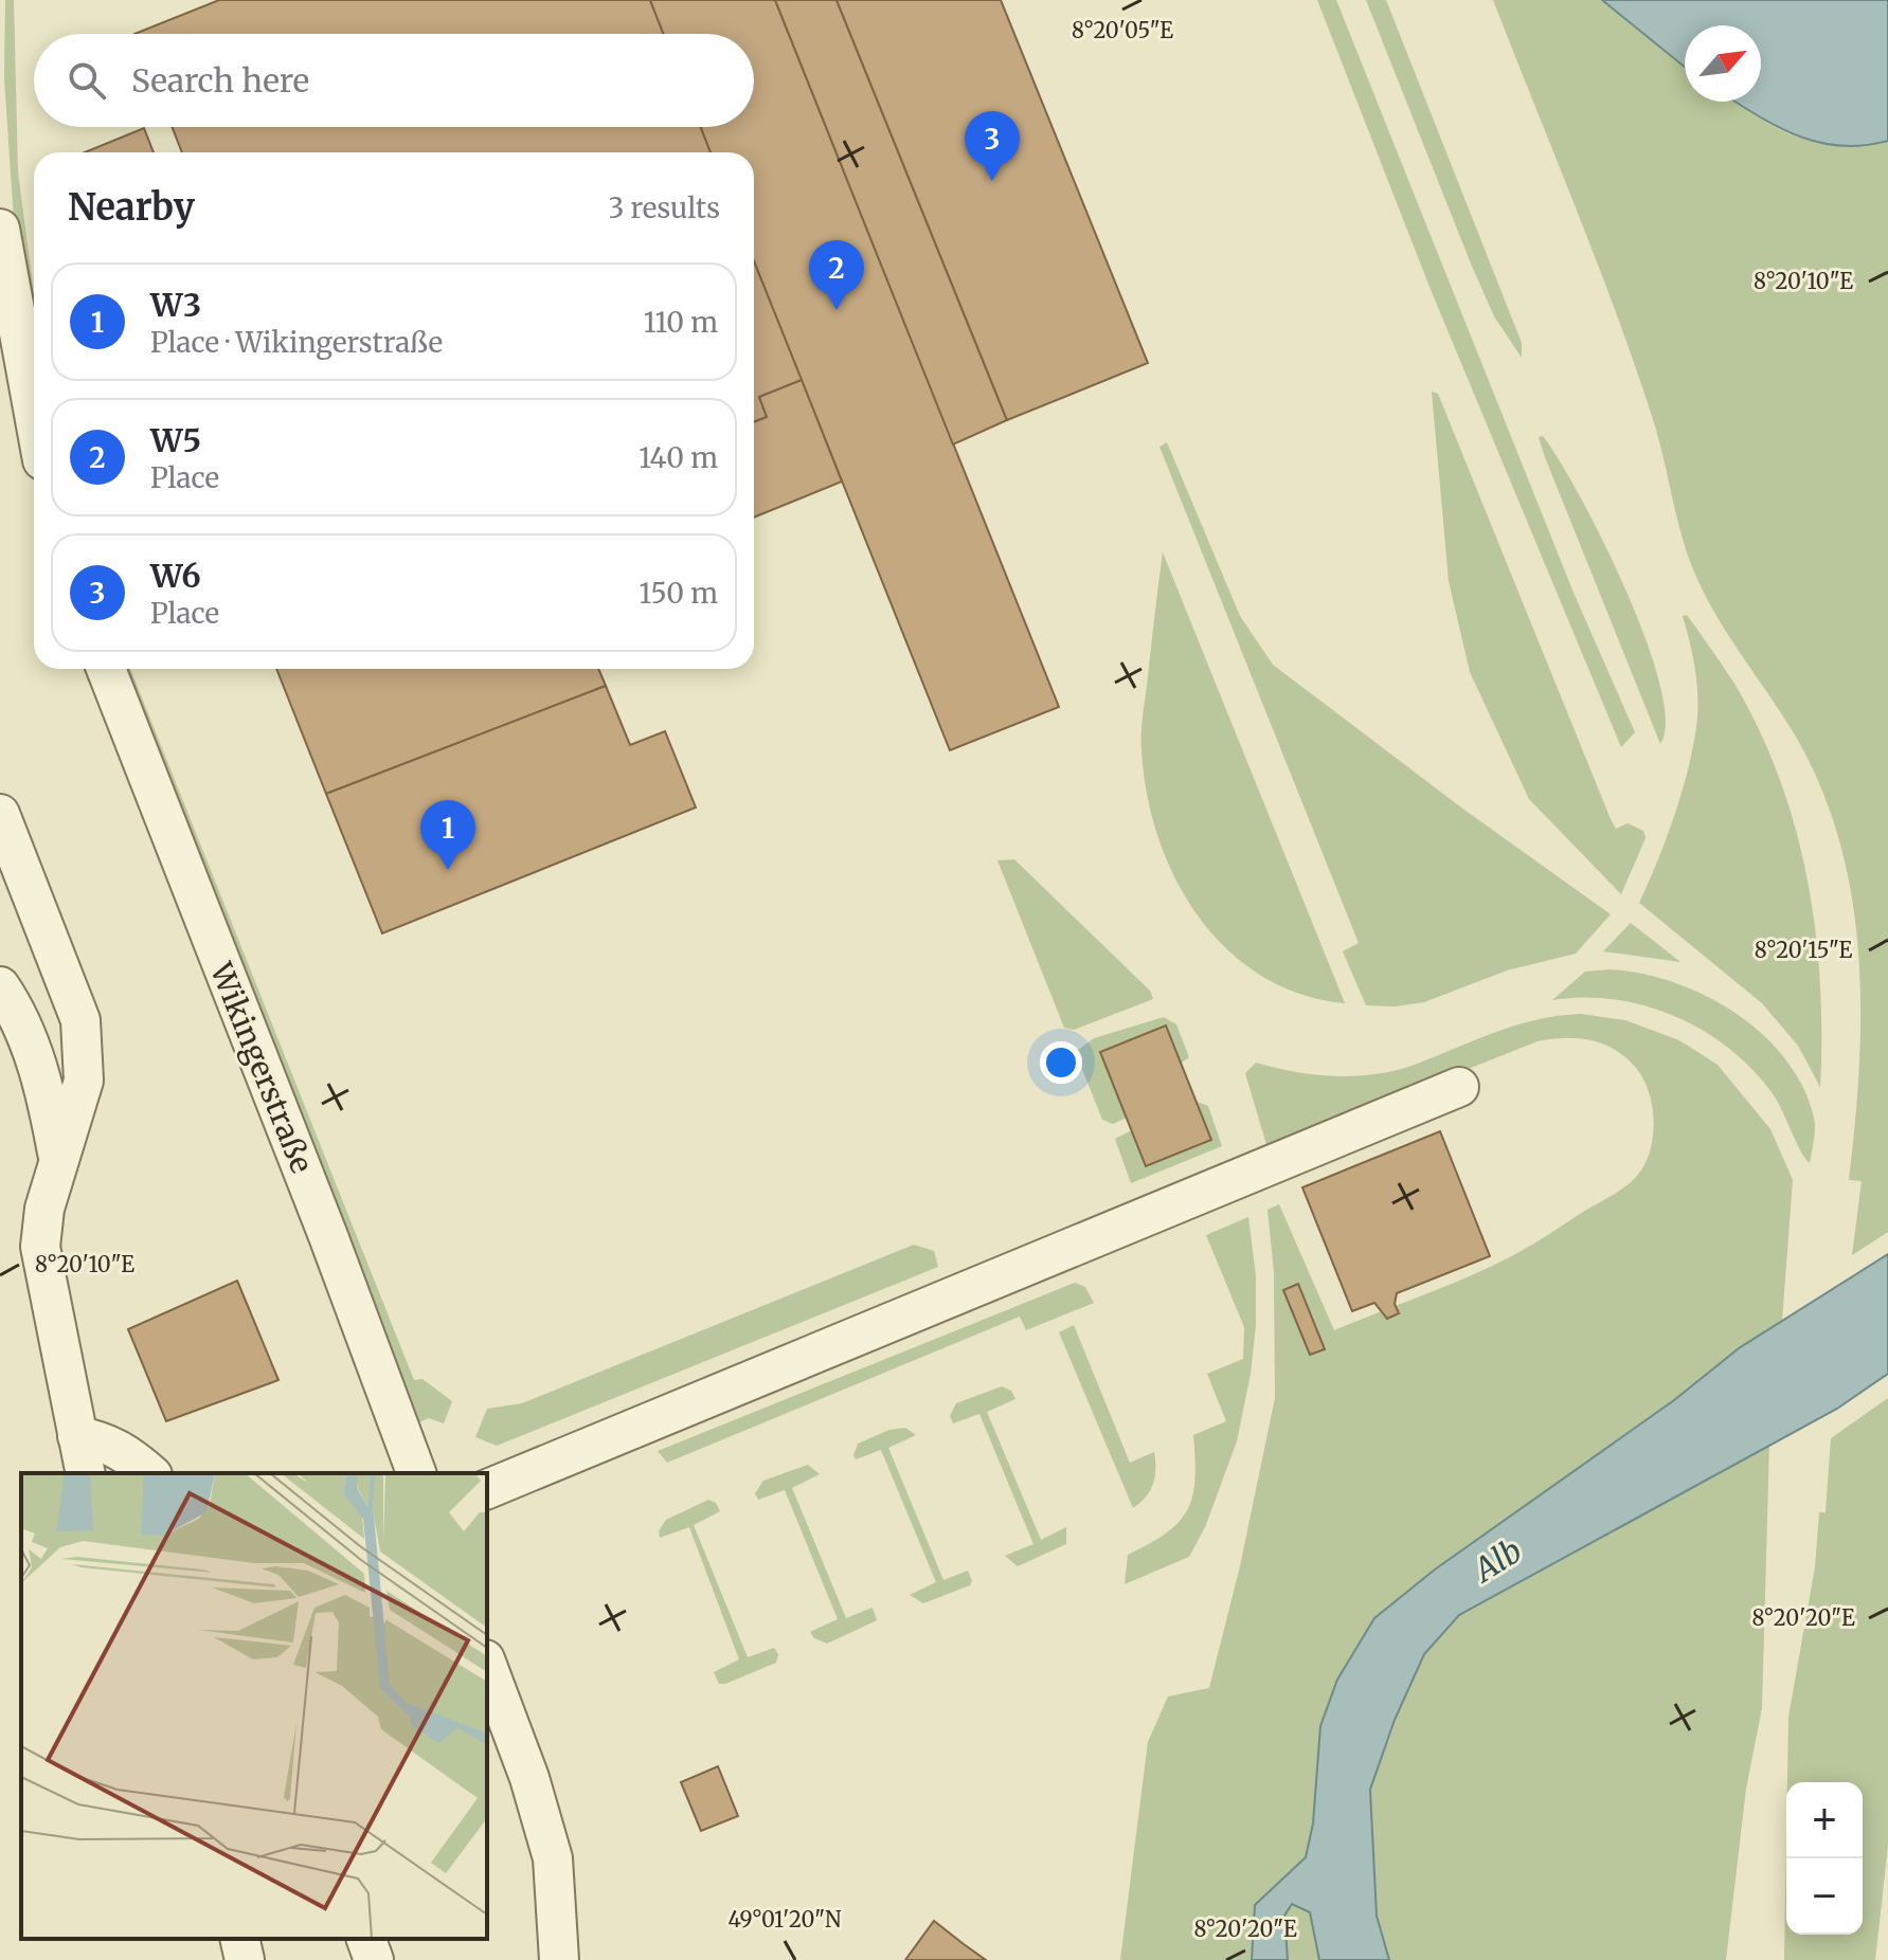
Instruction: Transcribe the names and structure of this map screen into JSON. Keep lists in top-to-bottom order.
{
  "streets": {
    "street": ["Wikingerstraße"]
  },
  "water": ["Alb"],
  "north": "top right",
  "page": {
    "search": "Search here",
    "pins": ["3", "2", "1"],
    "heading": ["Nearby", "3 results"],
    "list": [
      {
        "mark": "1",
        "name": "W3",
        "note": "Place · Wikingerstraße",
        "value": "110 m"
      },
      {
        "mark": "2",
        "name": "W5",
        "note": "Place",
        "value": "140 m"
      },
      {
        "mark": "3",
        "name": "W6",
        "note": "Place",
        "value": "150 m"
      }
    ],
    "map_buttons": ["+", "−"]
  },
  "coordinates": [
    "8°20'05\"E",
    "8°20'10\"E",
    "8°20'15\"E",
    "8°20'20\"E",
    "49°01'20\"N"
  ]
}
